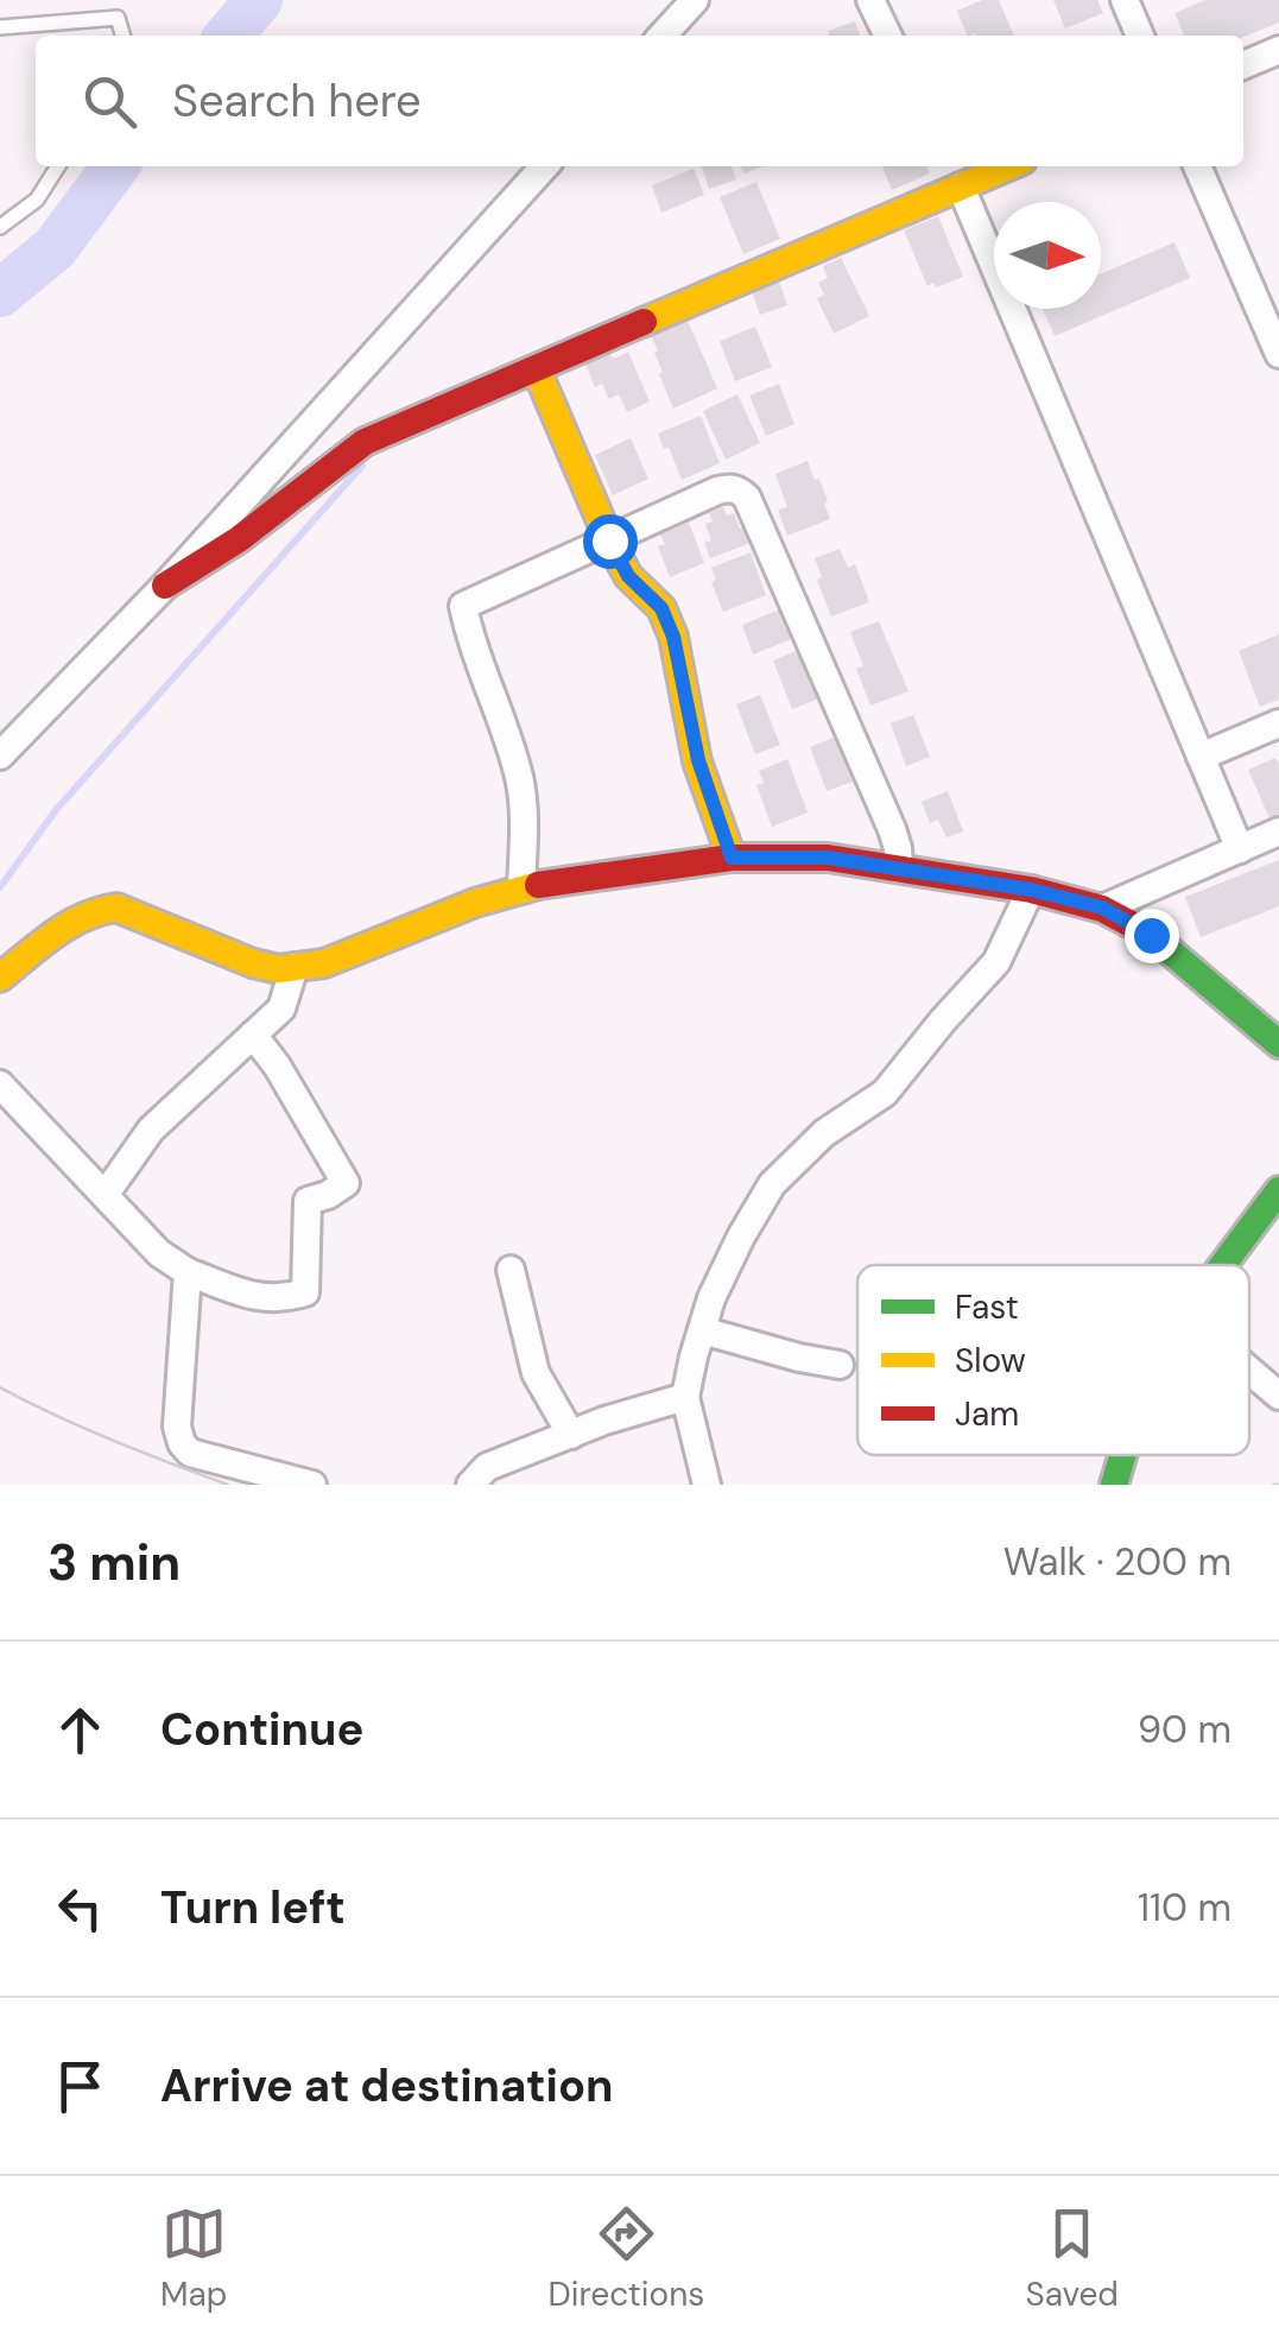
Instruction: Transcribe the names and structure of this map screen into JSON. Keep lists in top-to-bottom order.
{
  "legend": ["Fast", "Slow", "Jam"],
  "north": "right",
  "page": {
    "search": "Search here",
    "heading": ["3 min", "Walk · 200 m"],
    "list": [
      ["Continue", "90 m"],
      ["Turn left", "110 m"],
      "Arrive at destination"
    ],
    "nav": ["Map", "Directions", "Saved"]
  }
}
